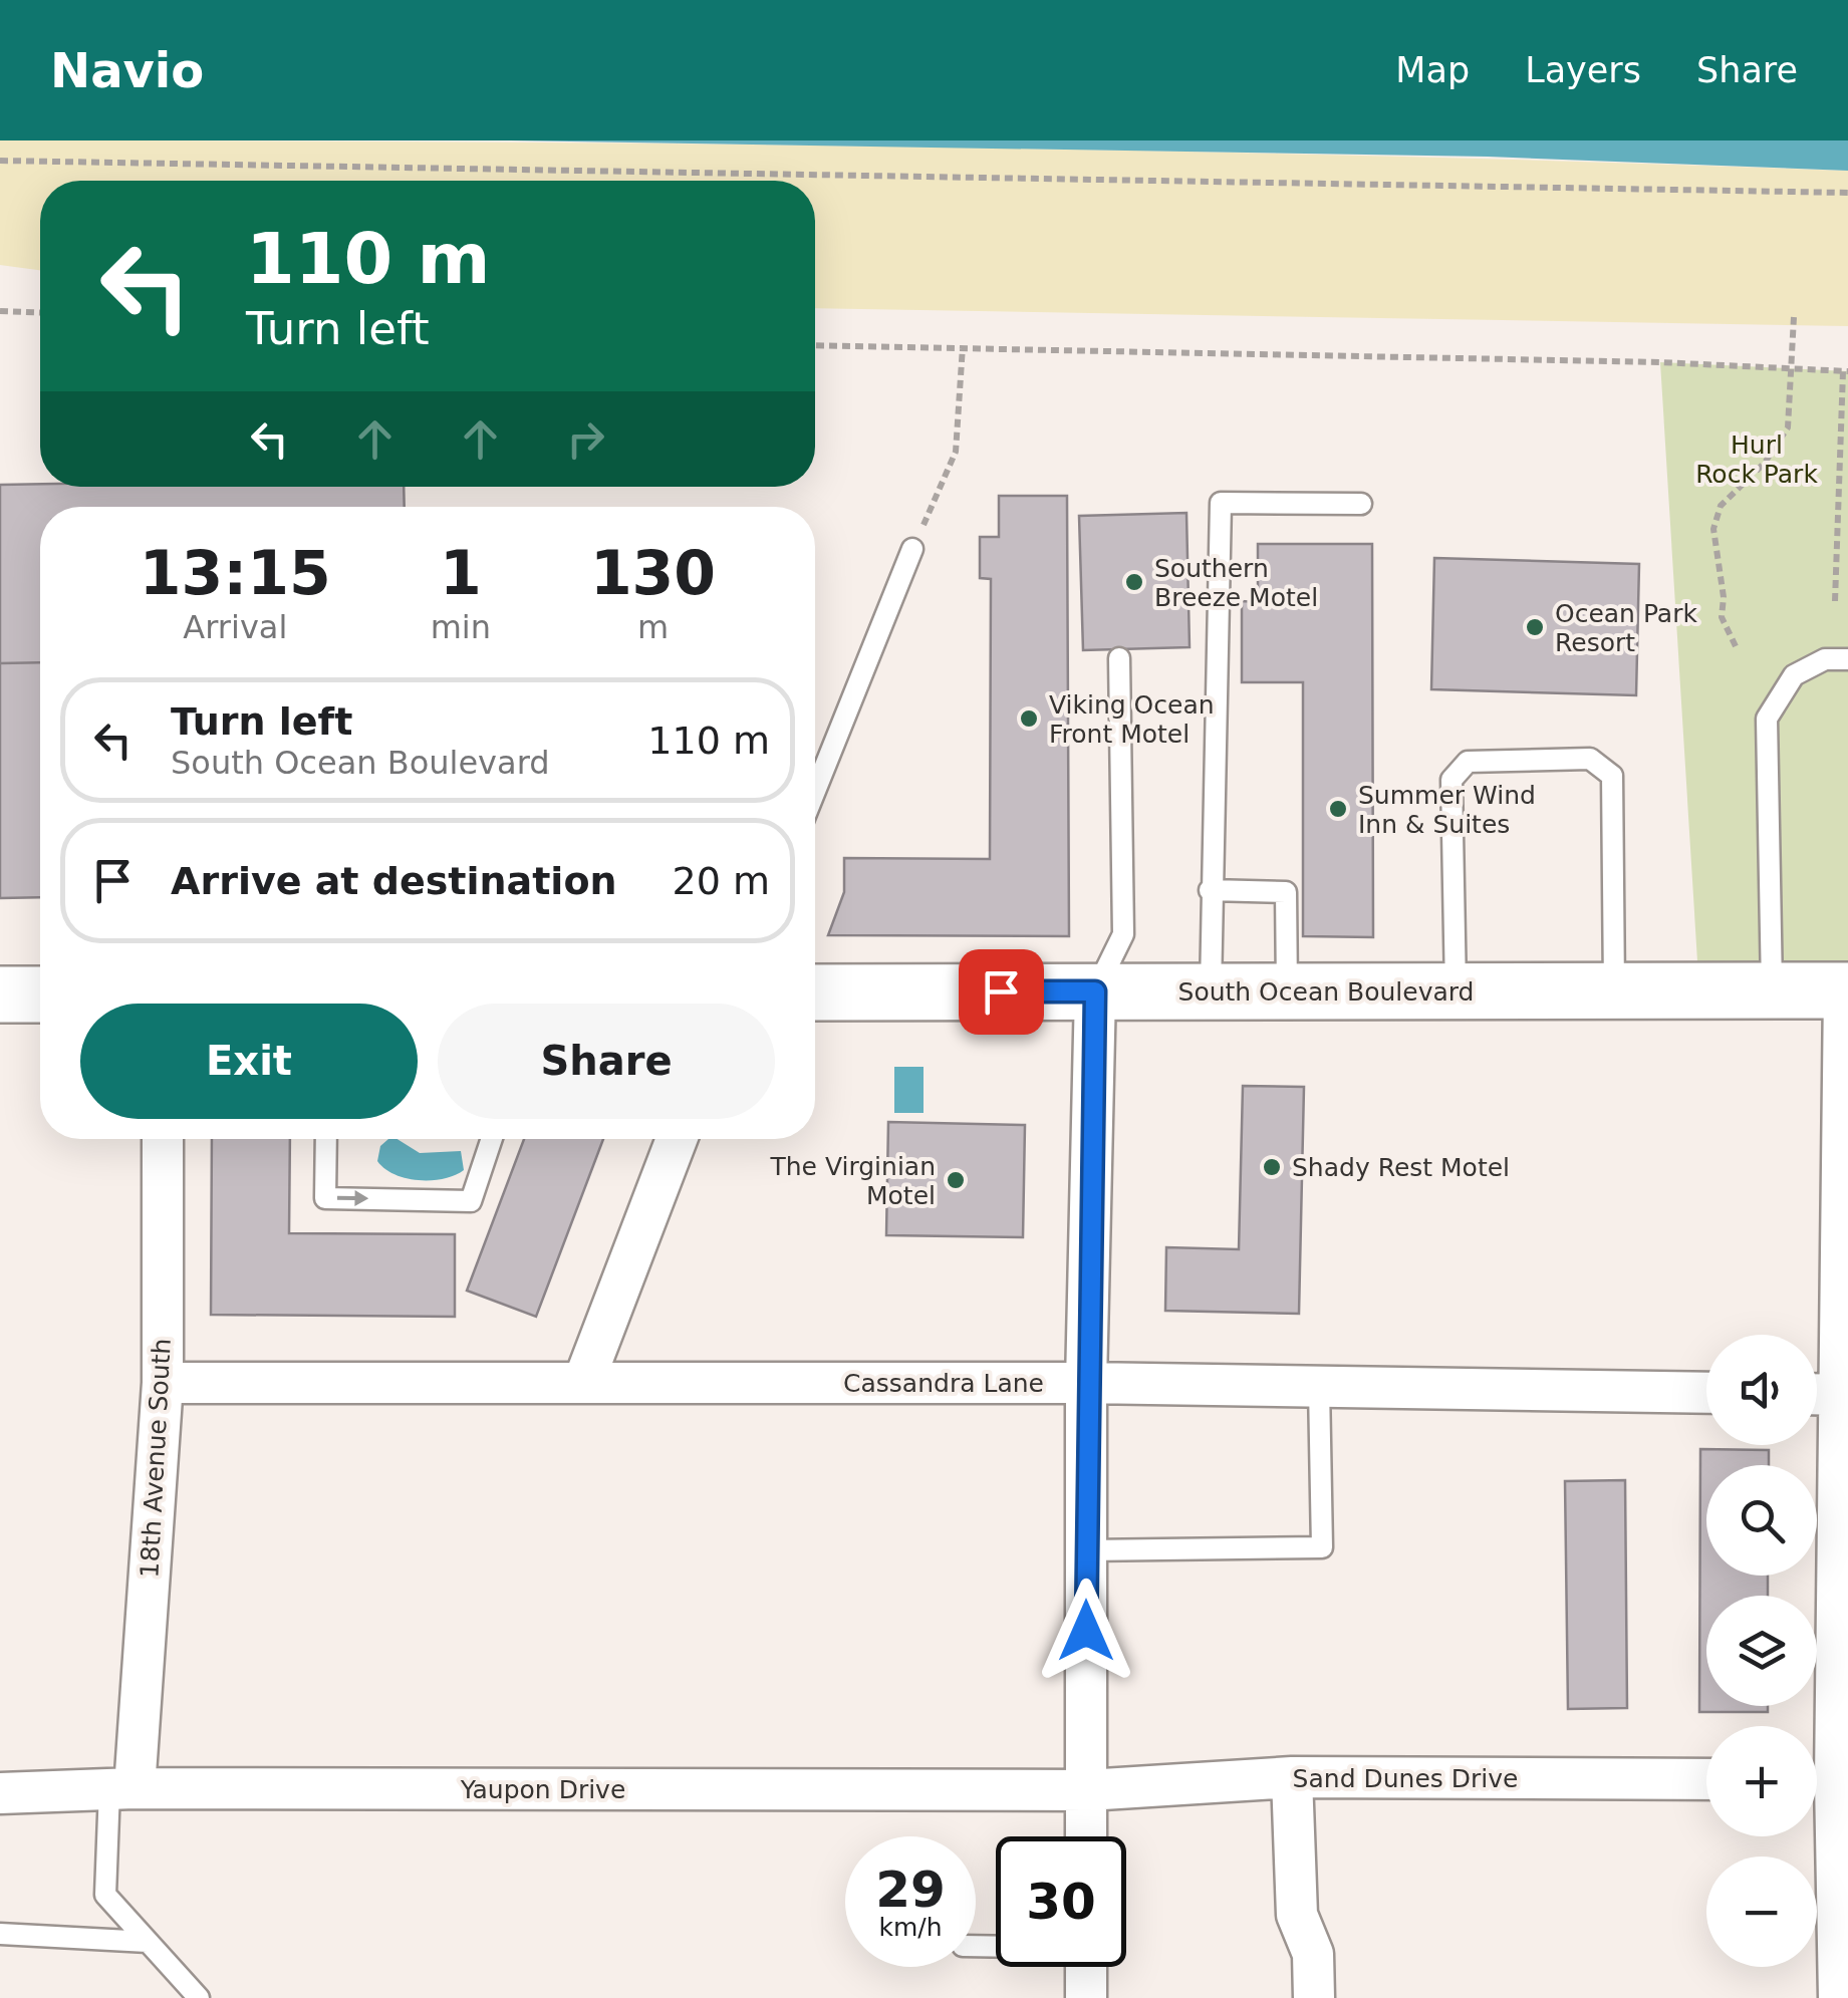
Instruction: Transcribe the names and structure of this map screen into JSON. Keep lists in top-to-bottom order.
{
  "streets": {
    "main road": ["South Ocean Boulevard"],
    "street": [
      "Cassandra Lane",
      "18th Avenue South",
      "Sand Dunes Drive",
      "Yaupon Drive"
    ]
  },
  "crossings": [
    ["Cassandra Lane", "18th Avenue South"],
    ["18th Avenue South", "Yaupon Drive"],
    ["Sand Dunes Drive", "Yaupon Drive"]
  ],
  "parks": ["Hurl Rock Park"],
  "places": [
    "Southern Breeze Motel",
    "Ocean Park Resort",
    "Viking Ocean Front Motel",
    "Summer Wind Inn & Suites",
    "Shady Rest Motel",
    "The Virginian Motel"
  ],
  "page": {
    "header": "Navio",
    "nav": ["Map", "Layers", "Share"],
    "turn": ["110 m", "Turn left"],
    "eta": [
      "13:15",
      "Arrival",
      "1",
      "min",
      "130",
      "m"
    ],
    "list": [
      {
        "name": "Turn left",
        "note": "South Ocean Boulevard",
        "value": "110 m"
      },
      {
        "name": "Arrive at destination",
        "value": "20 m"
      }
    ],
    "buttons": ["Exit", "Share"],
    "map_buttons": ["+", "−"],
    "speed": "29 km/h",
    "limit": "30"
  }
}
